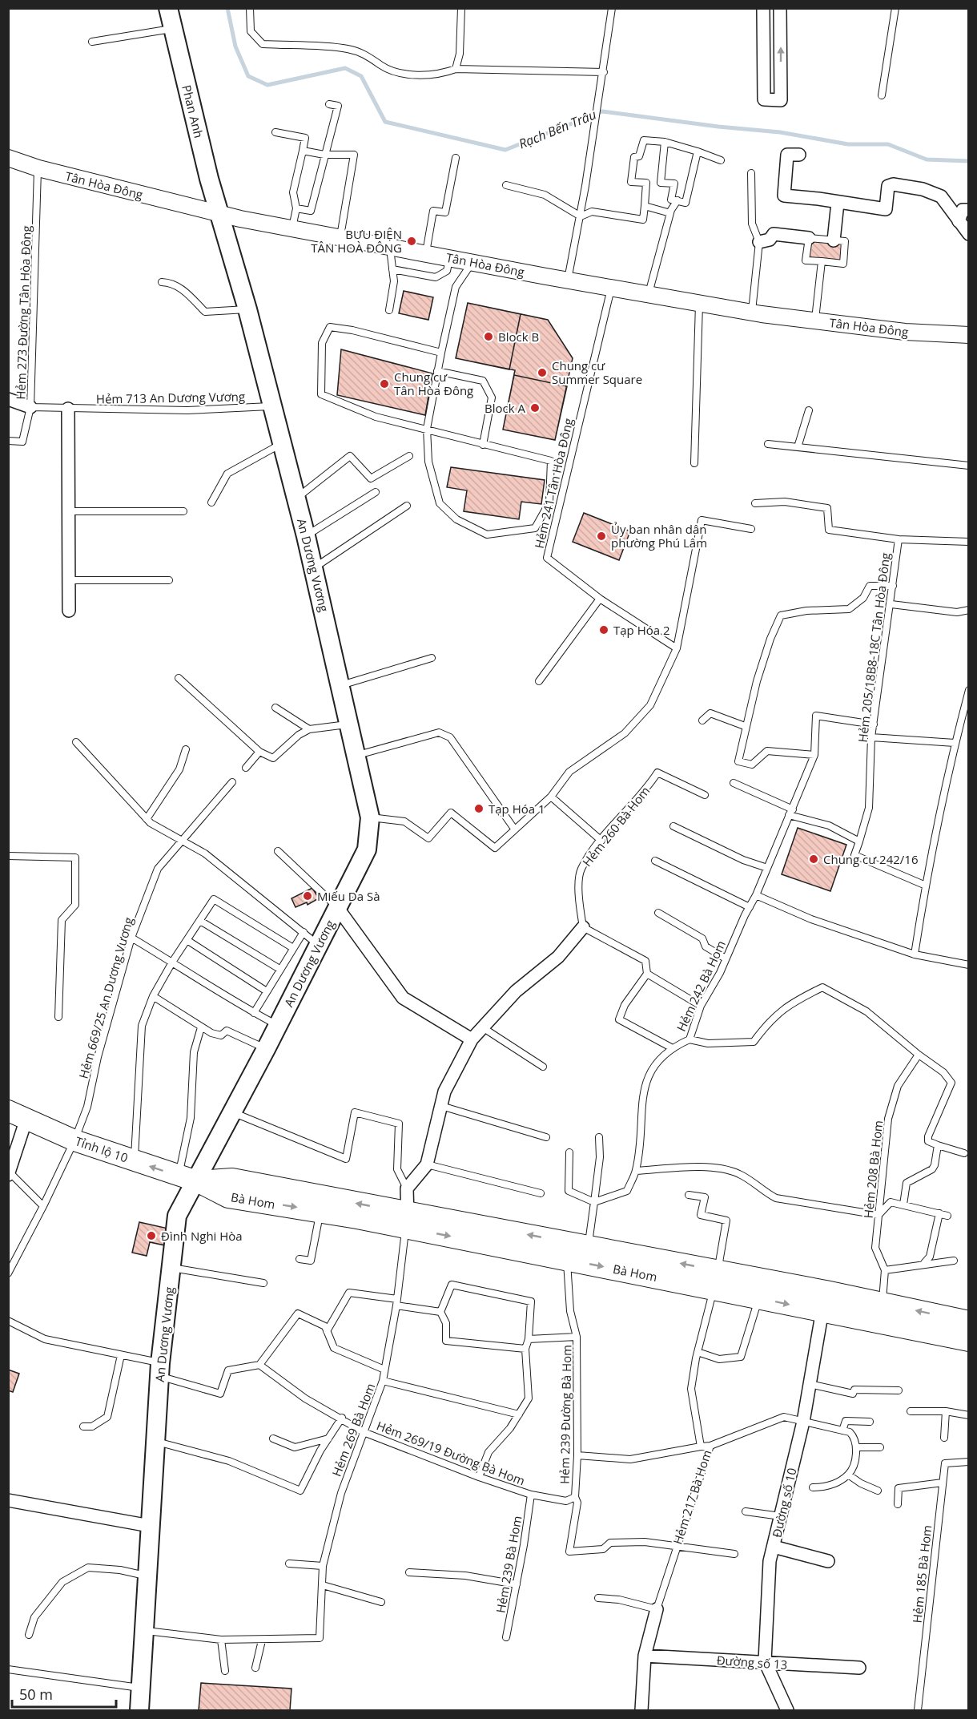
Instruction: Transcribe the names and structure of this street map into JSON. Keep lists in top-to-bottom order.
{
  "streets": {
    "main road": [
      "Phan Anh",
      "An Dương Vương",
      "Tỉnh lộ 10",
      "Bà Hom"
    ],
    "street": [
      "Tân Hòa Đông",
      "Hẻm 217 Bà Hom",
      "Đường số 10",
      "Đường số 13"
    ],
    "lane": [
      "Hẻm 273 Đường Tân Hòa Đông",
      "Hẻm 713 An Dương Vương",
      "Hẻm 241 Tân Hòa Đông",
      "Hẻm 205/18B8-18C Tân Hòa Đông",
      "Hẻm 260 Bà Hom",
      "Hẻm 242 Bà Hom",
      "Hẻm 669/25 An Dương Vương",
      "Hẻm 208 Bà Hom",
      "Hẻm 239 Đường Bà Hom",
      "Hẻm 269 Bà Hom",
      "Hẻm 269/19 Đường Bà Hom",
      "Hẻm 239 Bà Hom",
      "Hẻm 185 Bà Hom"
    ]
  },
  "crossings": [
    ["Phan Anh", "Tân Hòa Đông"],
    ["Phan Anh", "An Dương Vương"],
    ["Tân Hòa Đông", "Hẻm 273 Đường Tân Hòa Đông"],
    ["Tân Hòa Đông", "Hẻm 241 Tân Hòa Đông"],
    ["Tân Hòa Đông", "An Dương Vương"],
    ["Hẻm 273 Đường Tân Hòa Đông", "Hẻm 713 An Dương Vương"],
    ["Hẻm 713 An Dương Vương", "An Dương Vương"],
    ["An Dương Vương", "Tỉnh lộ 10"],
    ["An Dương Vương", "Bà Hom"],
    ["Hẻm 205/18B8-18C Tân Hòa Đông", "Hẻm 242 Bà Hom"],
    ["Hẻm 669/25 An Dương Vương", "Tỉnh lộ 10"],
    ["Tỉnh lộ 10", "Bà Hom"],
    ["Hẻm 208 Bà Hom", "Bà Hom"],
    ["Bà Hom", "Hẻm 239 Đường Bà Hom"],
    ["Bà Hom", "Hẻm 269 Bà Hom"],
    ["Bà Hom", "Hẻm 217 Bà Hom"],
    ["Bà Hom", "Đường số 10"],
    ["Hẻm 239 Đường Bà Hom", "Hẻm 269/19 Đường Bà Hom"],
    ["Hẻm 239 Đường Bà Hom", "Hẻm 239 Bà Hom"],
    ["Hẻm 269 Bà Hom", "Hẻm 269/19 Đường Bà Hom"],
    ["Hẻm 269/19 Đường Bà Hom", "Hẻm 239 Bà Hom"],
    ["Hẻm 217 Bà Hom", "Đường số 13"],
    ["Đường số 10", "Đường số 13"]
  ],
  "water": ["Rạch Bến Trâu"],
  "places": [
    "BƯU ĐIỆN TÂN HOÀ ĐÔNG",
    "Block B",
    "Chung cư Summer Square",
    "Chung cư Tân Hòa Đông",
    "Block A",
    "Ủy ban nhân dân phường Phú Lâm",
    "Tạp Hóa 2",
    "Tạp Hóa 1",
    "Chung cư 242/16",
    "Miếu Da Sà",
    "Đình Nghi Hòa"
  ],
  "scale_bar": "50 m"
}
